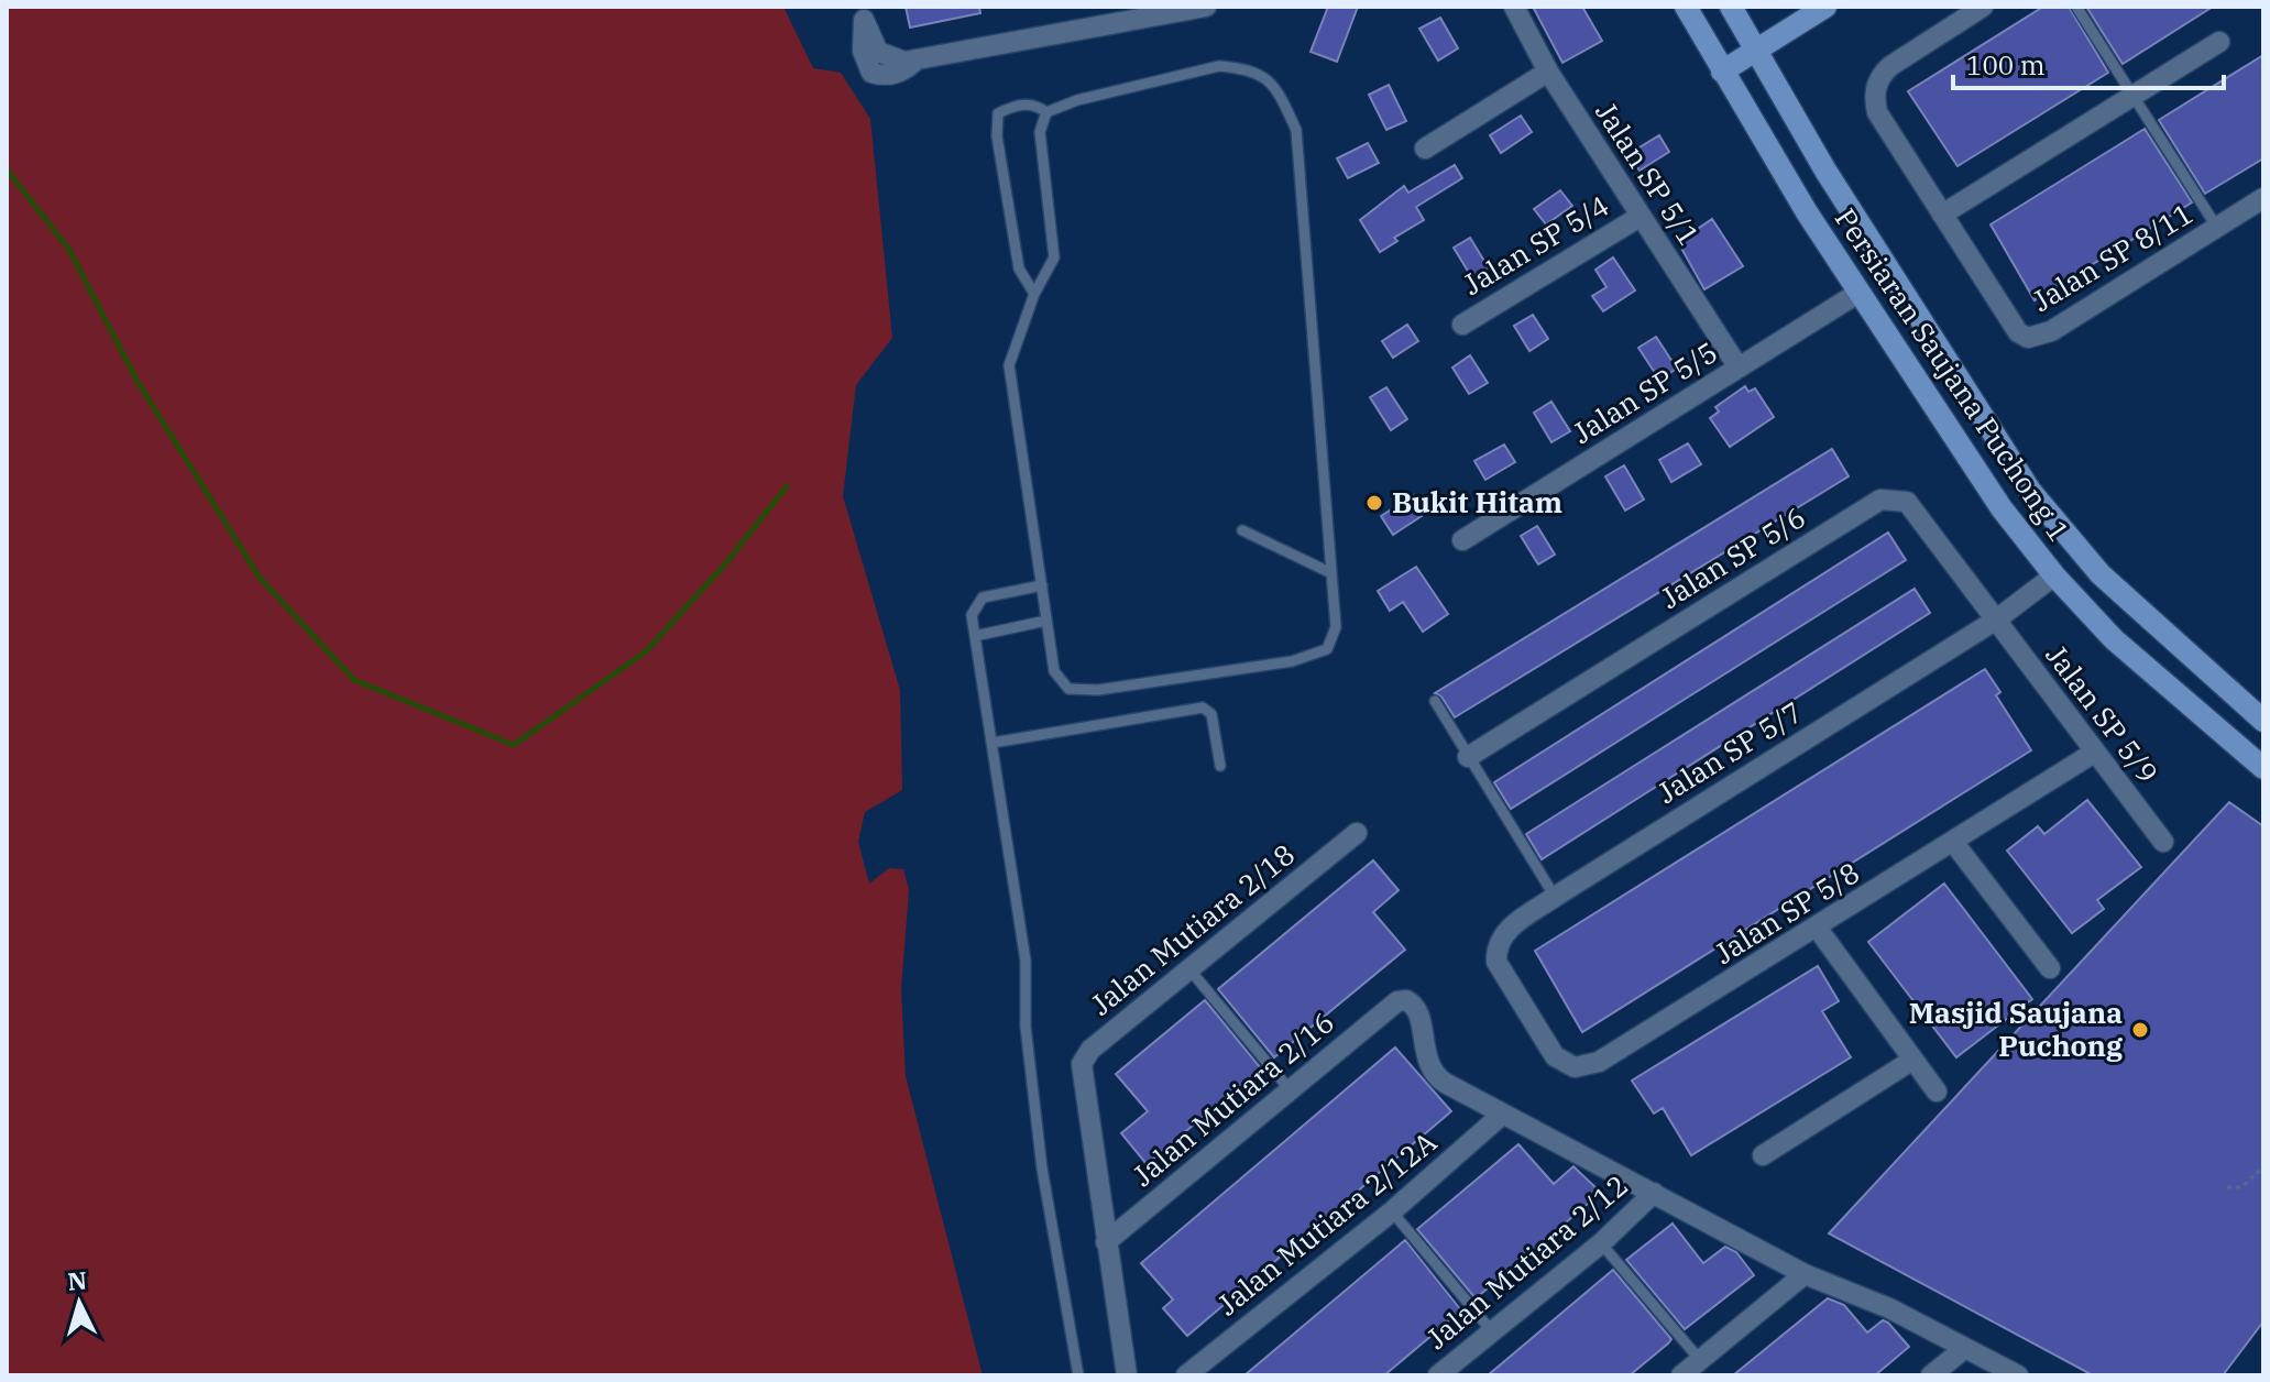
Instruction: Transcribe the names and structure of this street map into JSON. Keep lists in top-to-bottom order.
{
  "streets": {
    "street": [
      "Jalan SP 5/1",
      "Jalan SP 5/4",
      "Jalan SP 8/11",
      "Persiaran Saujana Puchong 1",
      "Jalan SP 5/5",
      "Jalan SP 5/6",
      "Jalan SP 5/9",
      "Jalan SP 5/7",
      "Jalan SP 5/8",
      "Jalan Mutiara 2/18",
      "Jalan Mutiara 2/16",
      "Jalan Mutiara 2/12A",
      "Jalan Mutiara 2/12"
    ]
  },
  "crossings": [
    ["Jalan SP 5/1", "Jalan SP 5/4"],
    ["Jalan SP 5/1", "Jalan SP 5/5"],
    ["Persiaran Saujana Puchong 1", "Jalan SP 5/5"],
    ["Persiaran Saujana Puchong 1", "Jalan SP 5/7"],
    ["Jalan SP 5/6", "Jalan SP 5/9"],
    ["Jalan SP 5/6", "Jalan SP 5/7"],
    ["Jalan SP 5/9", "Jalan SP 5/7"],
    ["Jalan SP 5/9", "Jalan SP 5/8"],
    ["Jalan SP 5/7", "Jalan SP 5/8"],
    ["Jalan Mutiara 2/18", "Jalan Mutiara 2/16"],
    ["Jalan Mutiara 2/16", "Jalan Mutiara 2/12A"]
  ],
  "places": ["Bukit Hitam", "Masjid Saujana Puchong"],
  "scale_bar": "100 m",
  "north": "top"
}
